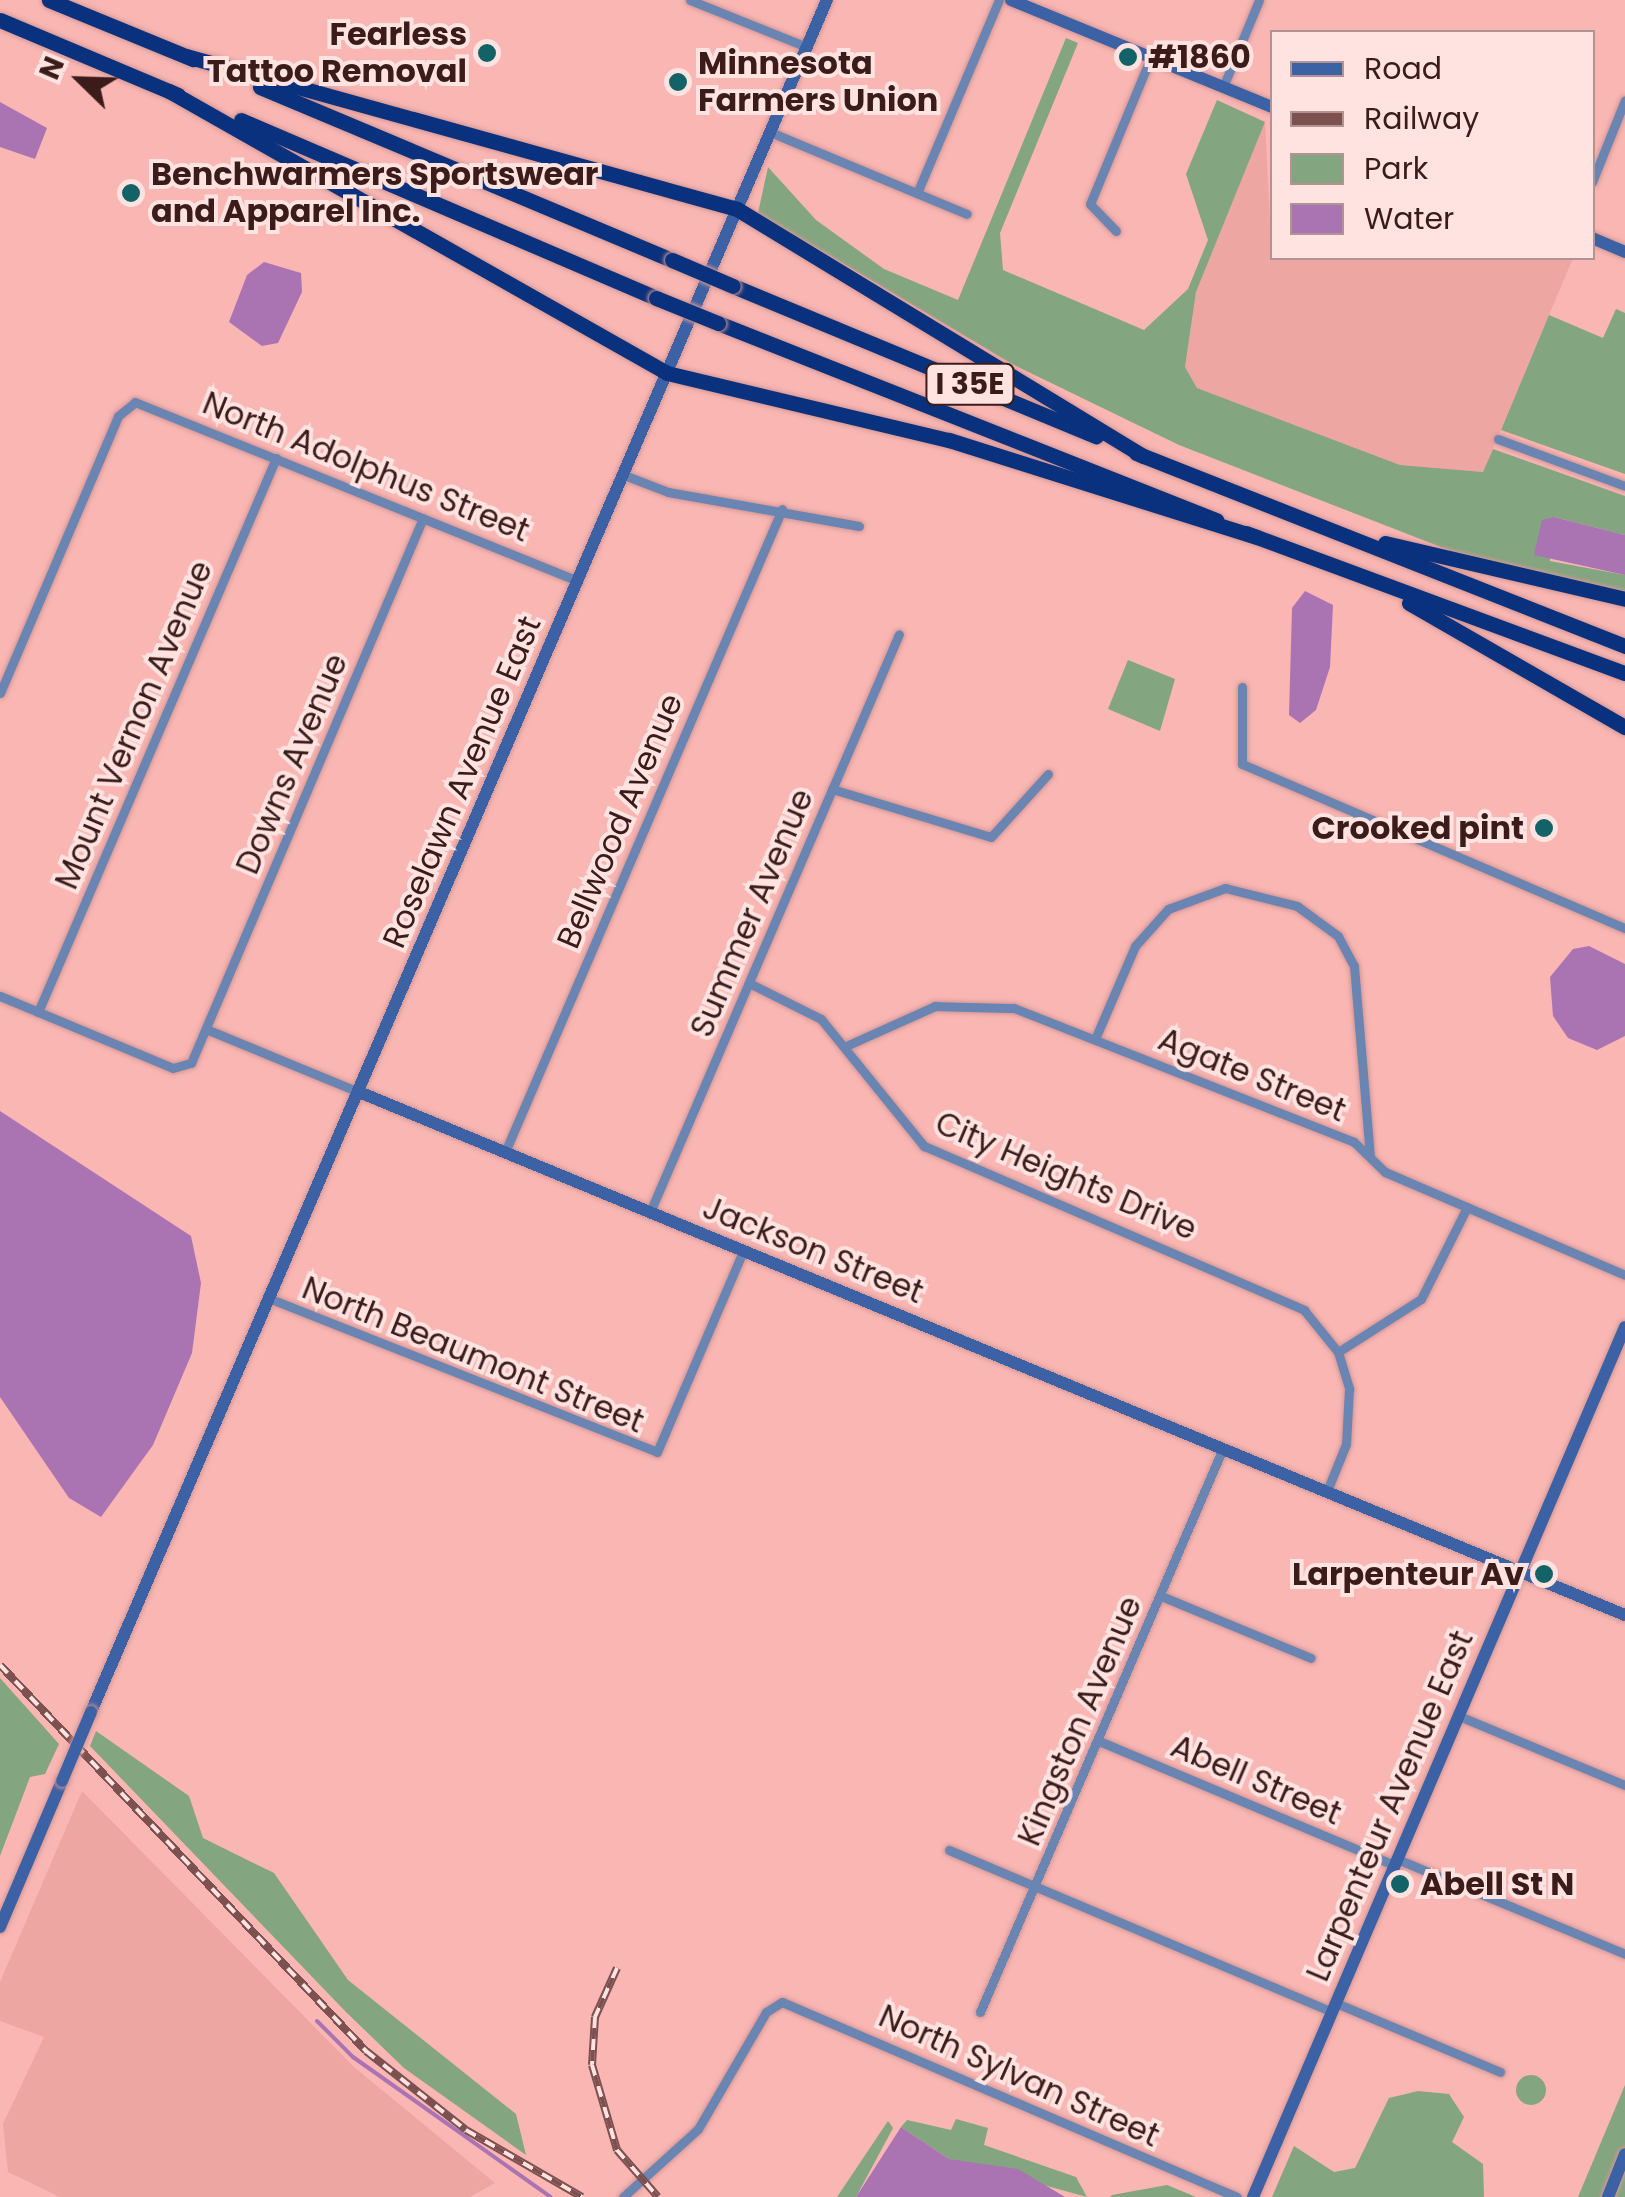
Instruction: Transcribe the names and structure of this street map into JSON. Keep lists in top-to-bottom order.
{
  "streets": {
    "highway": ["I 35E"],
    "street": [
      "North Adolphus Street",
      "Mount Vernon Avenue",
      "Downs Avenue",
      "Roselawn Avenue East",
      "Bellwood Avenue",
      "Summer Avenue",
      "Agate Street",
      "City Heights Drive",
      "Jackson Street",
      "North Beaumont Street",
      "Kingston Avenue",
      "Abell Street",
      "Larpenteur Avenue East",
      "North Sylvan Street"
    ]
  },
  "crossings": [
    ["North Adolphus Street", "Mount Vernon Avenue"],
    ["North Adolphus Street", "Downs Avenue"],
    ["North Adolphus Street", "Roselawn Avenue East"],
    ["Downs Avenue", "Jackson Street"],
    ["Roselawn Avenue East", "Jackson Street"],
    ["Roselawn Avenue East", "North Beaumont Street"],
    ["Bellwood Avenue", "Jackson Street"],
    ["Summer Avenue", "City Heights Drive"],
    ["Summer Avenue", "Jackson Street"],
    ["Agate Street", "City Heights Drive"],
    ["Jackson Street", "North Beaumont Street"],
    ["Jackson Street", "Kingston Avenue"],
    ["Jackson Street", "Larpenteur Avenue East"],
    ["Kingston Avenue", "Abell Street"],
    ["Abell Street", "Larpenteur Avenue East"]
  ],
  "places": [
    "Fearless Tattoo Removal",
    "#1860",
    "Minnesota Farmers Union",
    "Benchwarmers Sportswear and Apparel Inc.",
    "Crooked pint",
    "Larpenteur Av",
    "Abell St N"
  ],
  "legend": [
    "Road",
    "Railway",
    "Park",
    "Water"
  ],
  "north": "top left"
}
